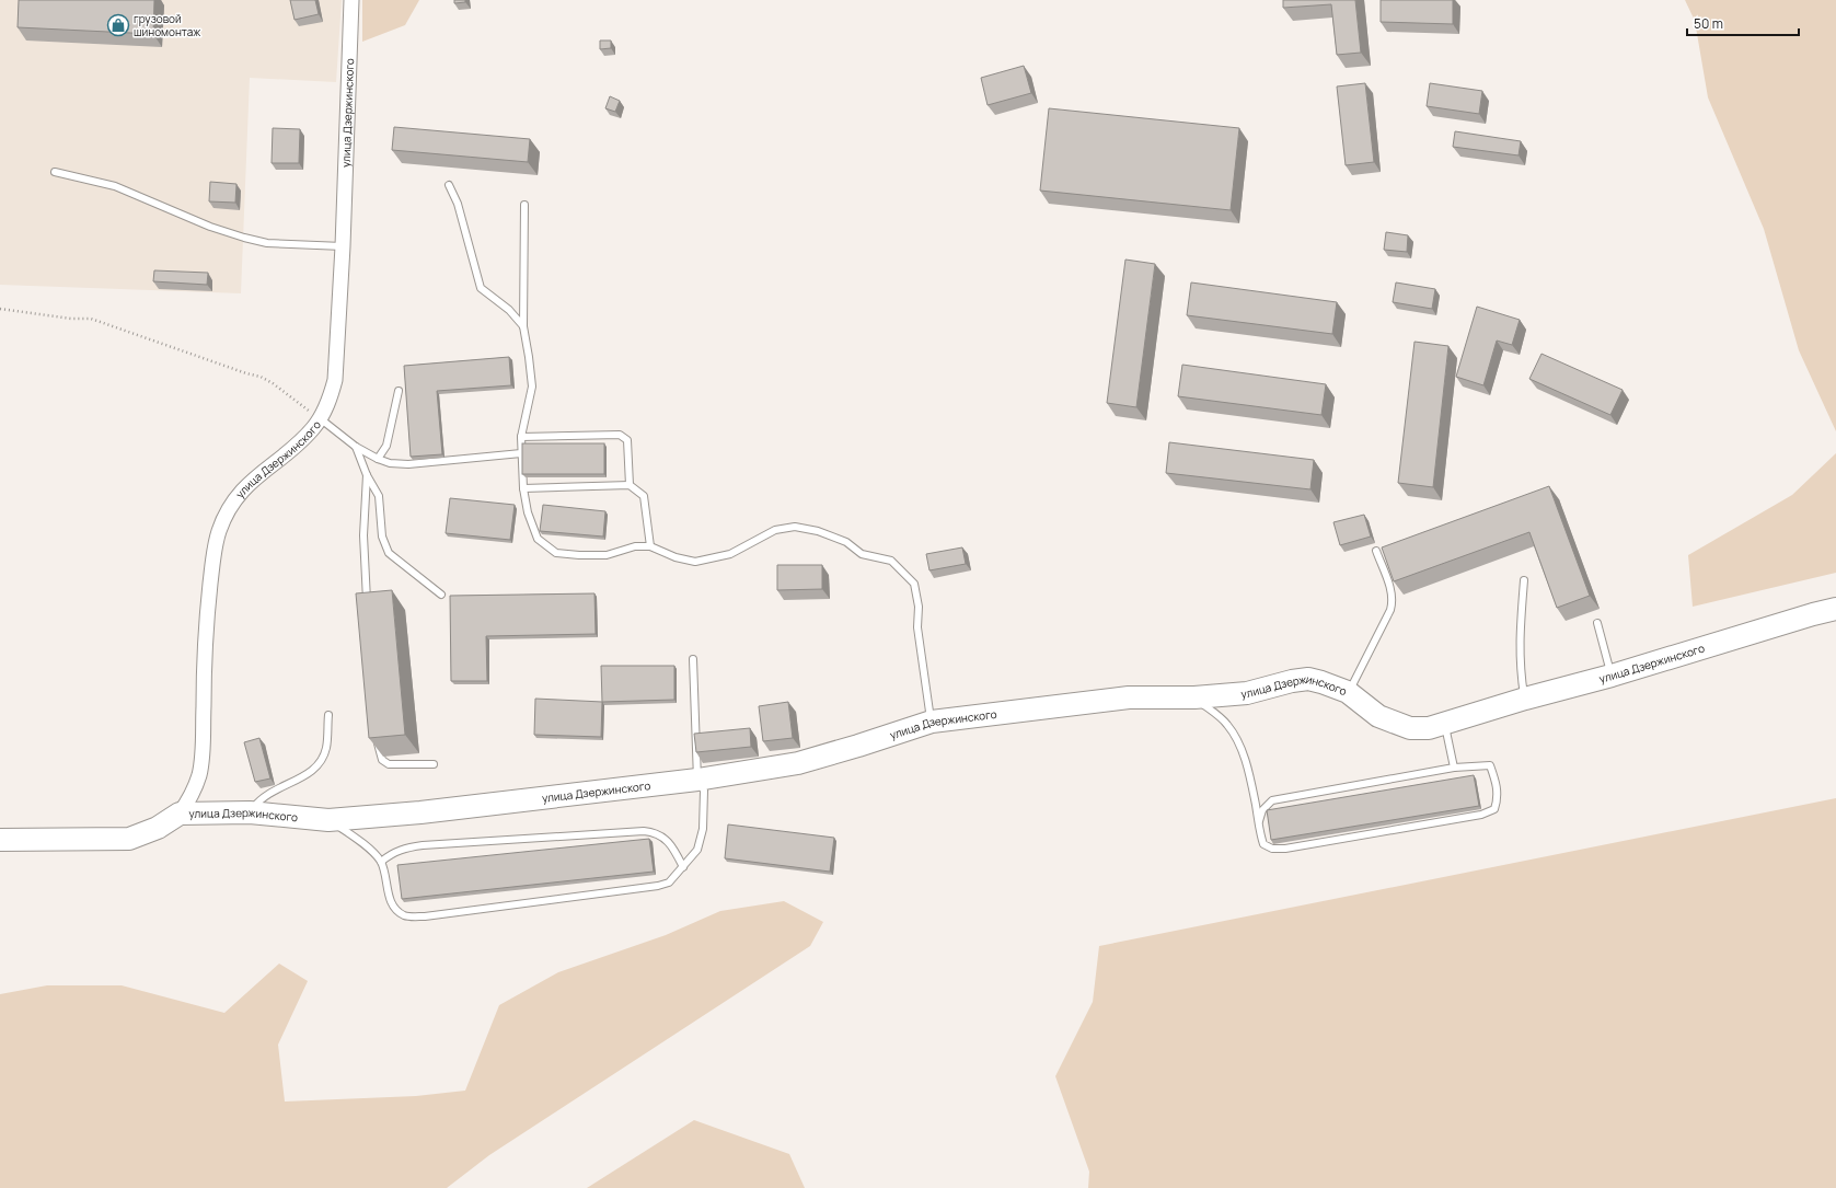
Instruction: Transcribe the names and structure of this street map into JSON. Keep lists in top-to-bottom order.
{
  "streets": {
    "main road": ["улица Дзержинского"]
  },
  "places": {
    "shop": ["грузовой шиномонтаж"]
  },
  "scale_bar": "50 m"
}
